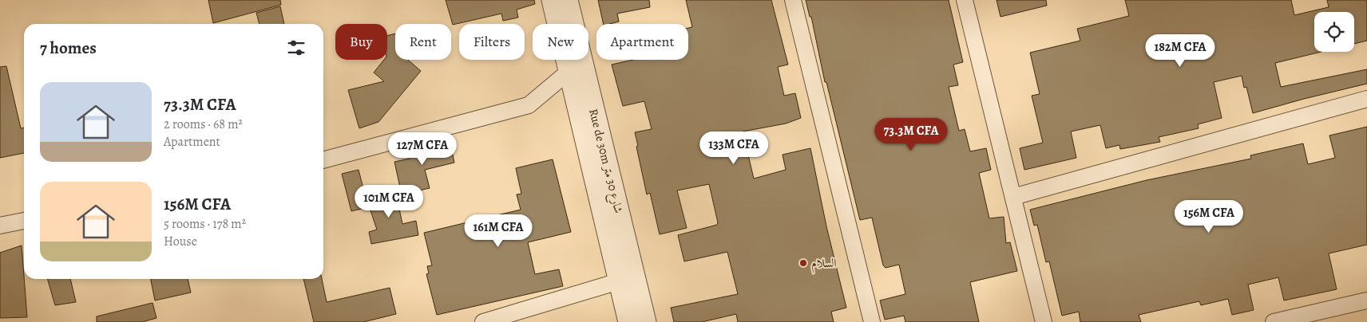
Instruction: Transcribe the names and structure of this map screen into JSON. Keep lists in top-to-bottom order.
{
  "streets": {
    "street": ["Rue de 30m شارع 30 متر"]
  },
  "places": ["السلام"],
  "page": {
    "chip": [
      "Buy",
      "Rent",
      "Filters",
      "New",
      "Apartment"
    ],
    "heading": "7 homes",
    "price": [
      "182M CFA",
      "73.3M CFA",
      "133M CFA",
      "127M CFA",
      "101M CFA",
      "156M CFA",
      "161M CFA"
    ],
    "list": [
      {
        "name": "73.3M CFA",
        "note": "2 rooms · 68 m² · Apartment"
      },
      {
        "name": "156M CFA",
        "note": "5 rooms · 178 m² · House"
      }
    ]
  }
}
